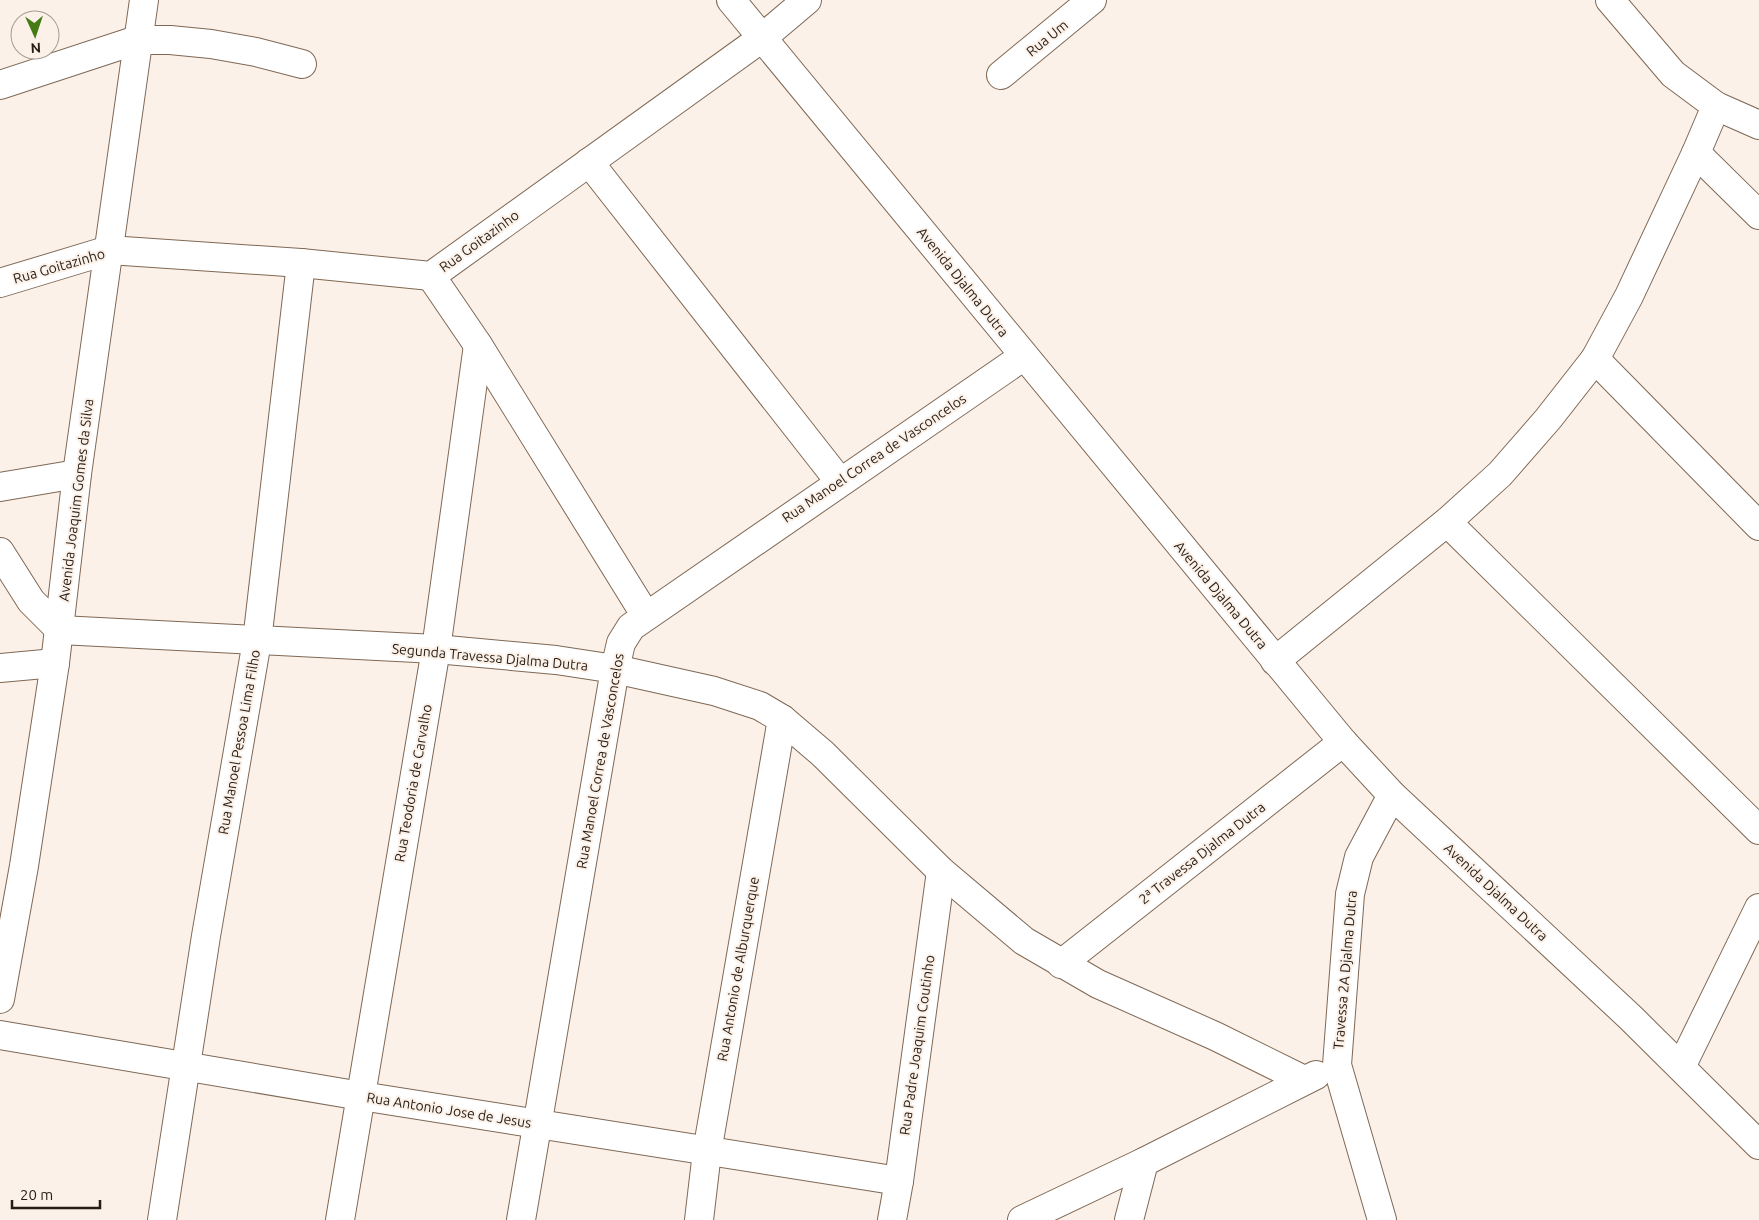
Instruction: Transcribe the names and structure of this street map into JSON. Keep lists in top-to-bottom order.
{
  "streets": {
    "street": [
      "Rua Um",
      "Rua Goitazinho",
      "Avenida Djalma Dutra",
      "Rua Manoel Correa de Vasconcelos",
      "Avenida Joaquim Gomes da Silva",
      "Segunda Travessa Djalma Dutra",
      "Rua Manoel Pessoa Lima Filho",
      "Rua Teodoria de Carvalho",
      "2ª Travessa Djalma Dutra",
      "Rua Antonio de Alburquerque",
      "Travessa 2A Djalma Dutra",
      "Rua Padre Joaquim Coutinho",
      "Rua Antonio Jose de Jesus"
    ]
  },
  "crossings": [
    ["Rua Goitazinho", "Avenida Djalma Dutra"],
    ["Rua Goitazinho", "Avenida Joaquim Gomes da Silva"],
    ["Rua Goitazinho", "Rua Manoel Pessoa Lima Filho"],
    ["Avenida Djalma Dutra", "Rua Manoel Correa de Vasconcelos"],
    ["Avenida Djalma Dutra", "2ª Travessa Djalma Dutra"],
    ["Avenida Djalma Dutra", "Travessa 2A Djalma Dutra"],
    ["Rua Manoel Correa de Vasconcelos", "Segunda Travessa Djalma Dutra"],
    ["Rua Manoel Correa de Vasconcelos", "Rua Antonio Jose de Jesus"],
    ["Avenida Joaquim Gomes da Silva", "Segunda Travessa Djalma Dutra"],
    ["Segunda Travessa Djalma Dutra", "Rua Manoel Pessoa Lima Filho"],
    ["Segunda Travessa Djalma Dutra", "Rua Teodoria de Carvalho"],
    ["Segunda Travessa Djalma Dutra", "2ª Travessa Djalma Dutra"],
    ["Segunda Travessa Djalma Dutra", "Rua Antonio de Alburquerque"],
    ["Segunda Travessa Djalma Dutra", "Rua Padre Joaquim Coutinho"],
    ["Rua Manoel Pessoa Lima Filho", "Rua Antonio Jose de Jesus"],
    ["Rua Teodoria de Carvalho", "Rua Antonio Jose de Jesus"],
    ["Rua Antonio de Alburquerque", "Rua Antonio Jose de Jesus"],
    ["Rua Padre Joaquim Coutinho", "Rua Antonio Jose de Jesus"]
  ],
  "scale_bar": "20 m",
  "north": "bottom"
}
